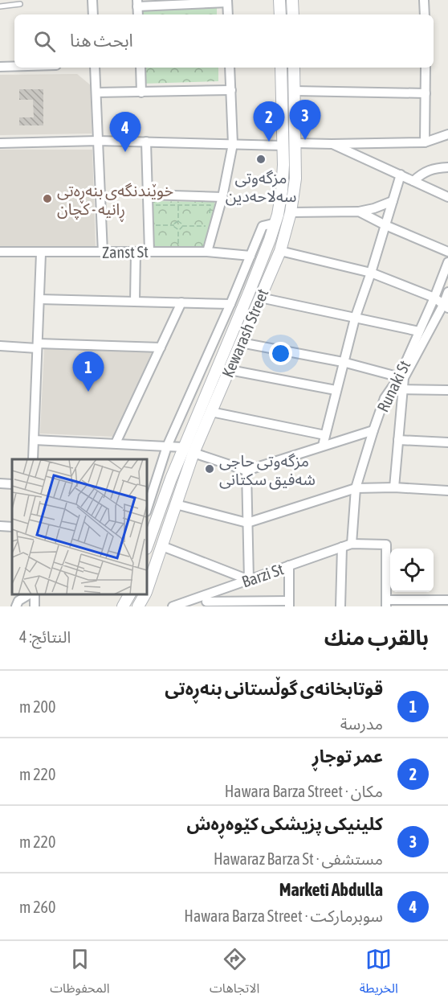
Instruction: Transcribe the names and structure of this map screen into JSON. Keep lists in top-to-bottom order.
{
  "streets": {
    "main road": ["Kewarash Street"],
    "street": ["Zanst St", "Runaki St", "Barzi St"]
  },
  "crossings": [
    ["Runaki St", "Barzi St"]
  ],
  "places": ["مزگەوتی سەلاحەدین", "خوێندنگەی بنەڕەتی ڕانیە - کچان", "مزگەوتی حاجی شەفیق سکتانی"],
  "page": {
    "search": "ابحث هنا",
    "pins": [
      "3",
      "2",
      "4",
      "1"
    ],
    "heading": ["بالقرب منك", "النتائج: 4"],
    "list": [
      {
        "mark": "1",
        "name": "قوتابخانه‌ی گوڵستانی بنه‌ڕه‌تی",
        "note": "مدرسة",
        "value": "200 m"
      },
      {
        "mark": "2",
        "name": "عمر توجاڕ",
        "note": "مكان · Hawara Barza Street",
        "value": "220 m"
      },
      {
        "mark": "3",
        "name": "كلینیكی پزیشكی كێوەڕەش",
        "note": "مستشفى · Hawaraz Barza St",
        "value": "220 m"
      },
      {
        "mark": "4",
        "name": "Marketi Abdulla",
        "note": "سوبرماركت · Hawara Barza Street",
        "value": "260 m"
      }
    ],
    "nav": ["الخريطة", "الاتجاهات", "المحفوظات"]
  }
}
